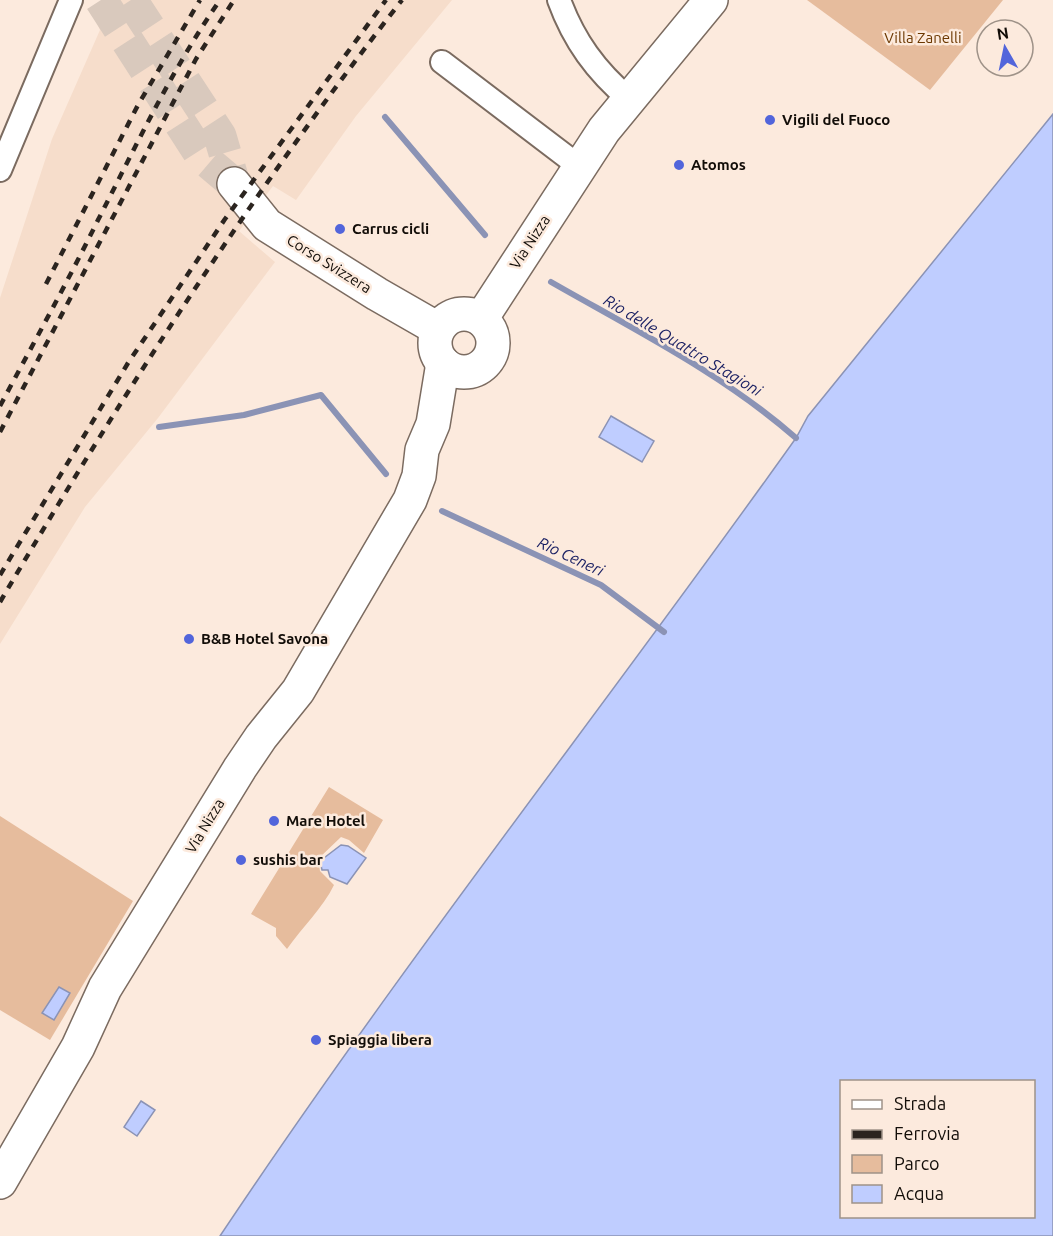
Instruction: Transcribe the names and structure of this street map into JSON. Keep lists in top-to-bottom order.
{
  "streets": {
    "main road": ["Via Nizza", "Corso Svizzera"]
  },
  "crossings": [
    ["Via Nizza", "Corso Svizzera"]
  ],
  "water": ["Rio delle Quattro Stagioni", "Rio Ceneri"],
  "parks": ["Villa Zanelli"],
  "places": [
    "Vigili del Fuoco",
    "Atomos",
    "Carrus cicli",
    "B&B Hotel Savona",
    "Mare Hotel",
    "sushis bar",
    "Spiaggia libera"
  ],
  "legend": [
    "Strada",
    "Ferrovia",
    "Parco",
    "Acqua"
  ],
  "north": "top"
}
